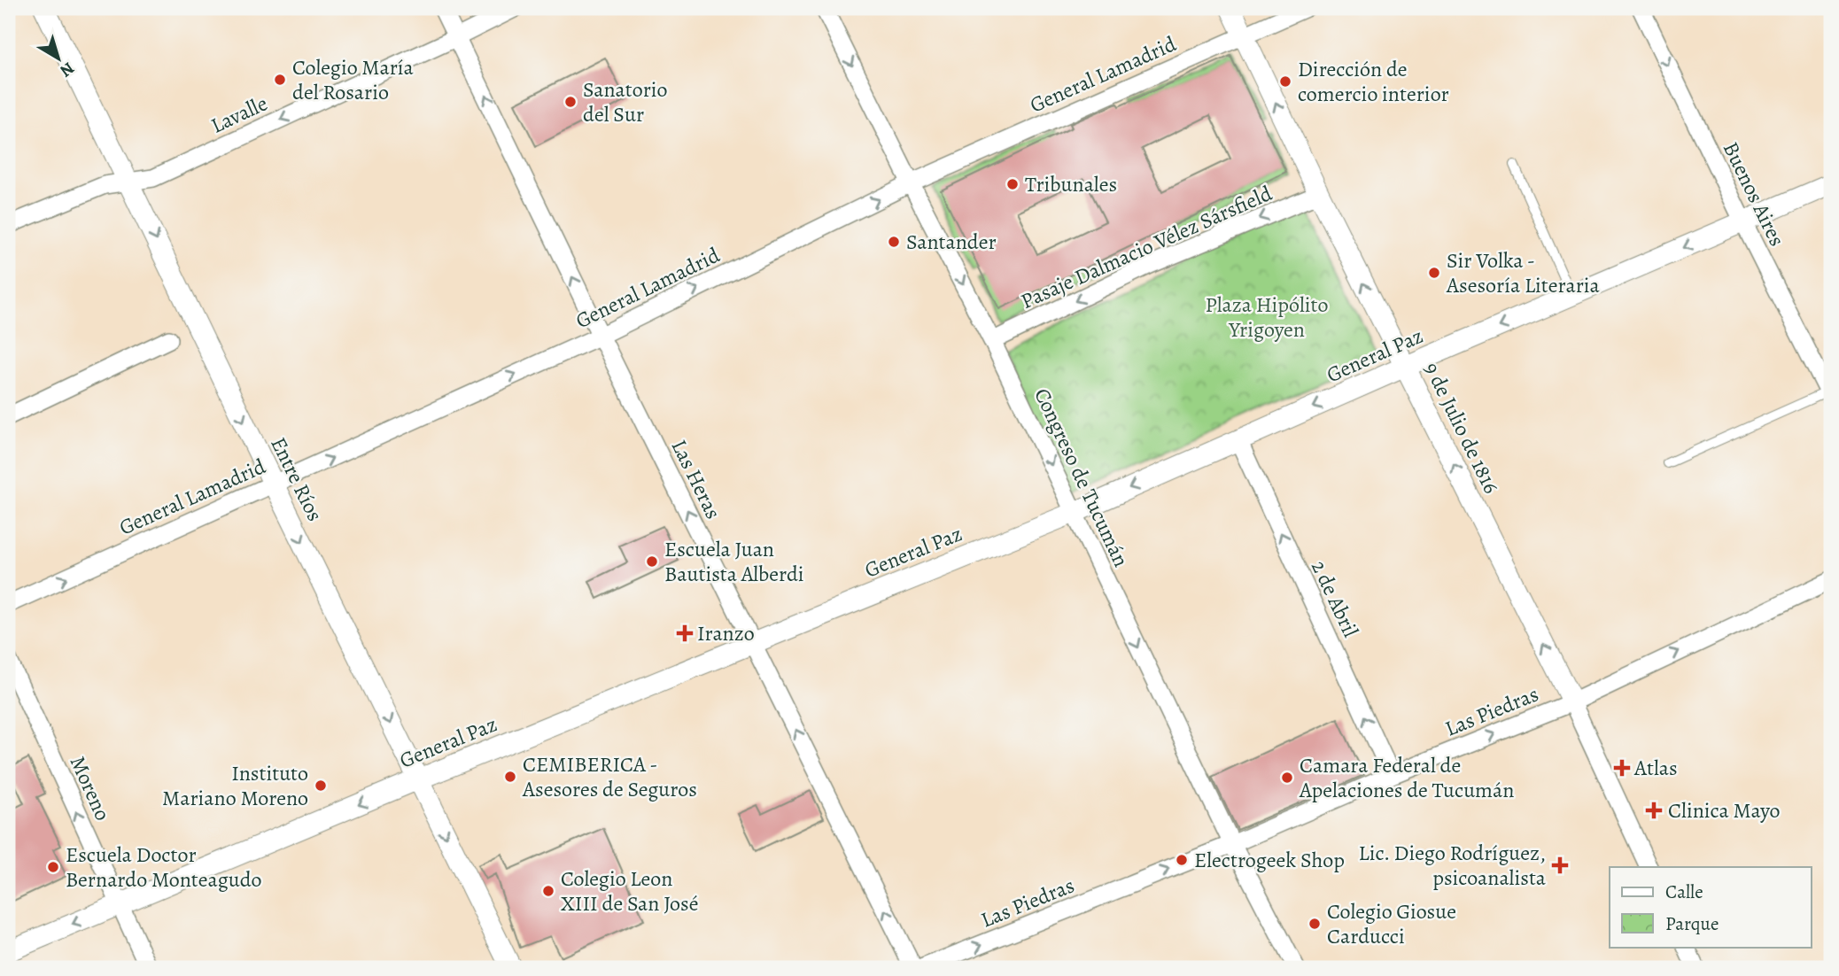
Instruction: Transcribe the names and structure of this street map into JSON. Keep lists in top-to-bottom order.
{
  "streets": {
    "street": [
      "General Lamadrid",
      "Lavalle",
      "Buenos Aires",
      "Pasaje Dalmacio Vélez Sársfield",
      "General Paz",
      "9 de Julio de 1816",
      "Congreso de Tucumán",
      "Entre Ríos",
      "Las Heras",
      "2 de Abril",
      "Las Piedras",
      "Moreno"
    ]
  },
  "crossings": [
    ["General Lamadrid", "9 de Julio de 1816"],
    ["General Lamadrid", "Congreso de Tucumán"],
    ["General Lamadrid", "Entre Ríos"],
    ["General Lamadrid", "Las Heras"],
    ["Lavalle", "Entre Ríos"],
    ["Lavalle", "Las Heras"],
    ["Buenos Aires", "General Paz"],
    ["Pasaje Dalmacio Vélez Sársfield", "9 de Julio de 1816"],
    ["Pasaje Dalmacio Vélez Sársfield", "Congreso de Tucumán"],
    ["General Paz", "9 de Julio de 1816"],
    ["General Paz", "Congreso de Tucumán"],
    ["General Paz", "Entre Ríos"],
    ["General Paz", "Las Heras"],
    ["General Paz", "2 de Abril"],
    ["General Paz", "Moreno"],
    ["9 de Julio de 1816", "Las Piedras"],
    ["Congreso de Tucumán", "Las Piedras"],
    ["2 de Abril", "Las Piedras"]
  ],
  "one_way": [
    "General Lamadrid",
    "Lavalle",
    "Buenos Aires",
    "Pasaje Dalmacio Vélez Sársfield",
    "General Paz",
    "9 de Julio de 1816",
    "Congreso de Tucumán",
    "Entre Ríos",
    "Las Heras",
    "2 de Abril",
    "Las Piedras",
    "Moreno"
  ],
  "parks": ["Plaza Hipólito Yrigoyen"],
  "places": {
    "other": [
      "Colegio María del Rosario",
      "Dirección de comercio interior",
      "Sanatorio del Sur",
      "Tribunales",
      "Santander",
      "Sir Volka - Asesoría Literaria",
      "Escuela Juan Bautista Alberdi",
      "CEMIBERICA - Asesores de Seguros",
      "Camara Federal de Apelaciones de Tucumán",
      "Instituto Mariano Moreno",
      "Electrogeek Shop",
      "Escuela Doctor Bernardo Monteagudo",
      "Colegio Leon XIII de San José",
      "Colegio Giosue Carducci"
    ],
    "health": [
      "Iranzo",
      "Atlas",
      "Clinica Mayo",
      "Lic. Diego Rodríguez, psicoanalista"
    ]
  },
  "legend": ["Calle", "Parque"],
  "north": "bottom right"
}
